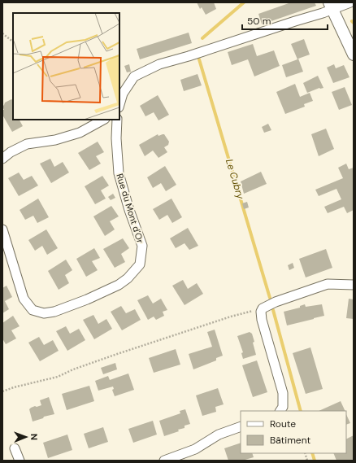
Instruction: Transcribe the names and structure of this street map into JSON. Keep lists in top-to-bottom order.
{
  "streets": {
    "street": ["Rue du Mont d'Or"]
  },
  "water": ["Le Cubry"],
  "legend": ["Route", "Bâtiment"],
  "scale_bar": "50 m",
  "north": "right"
}
